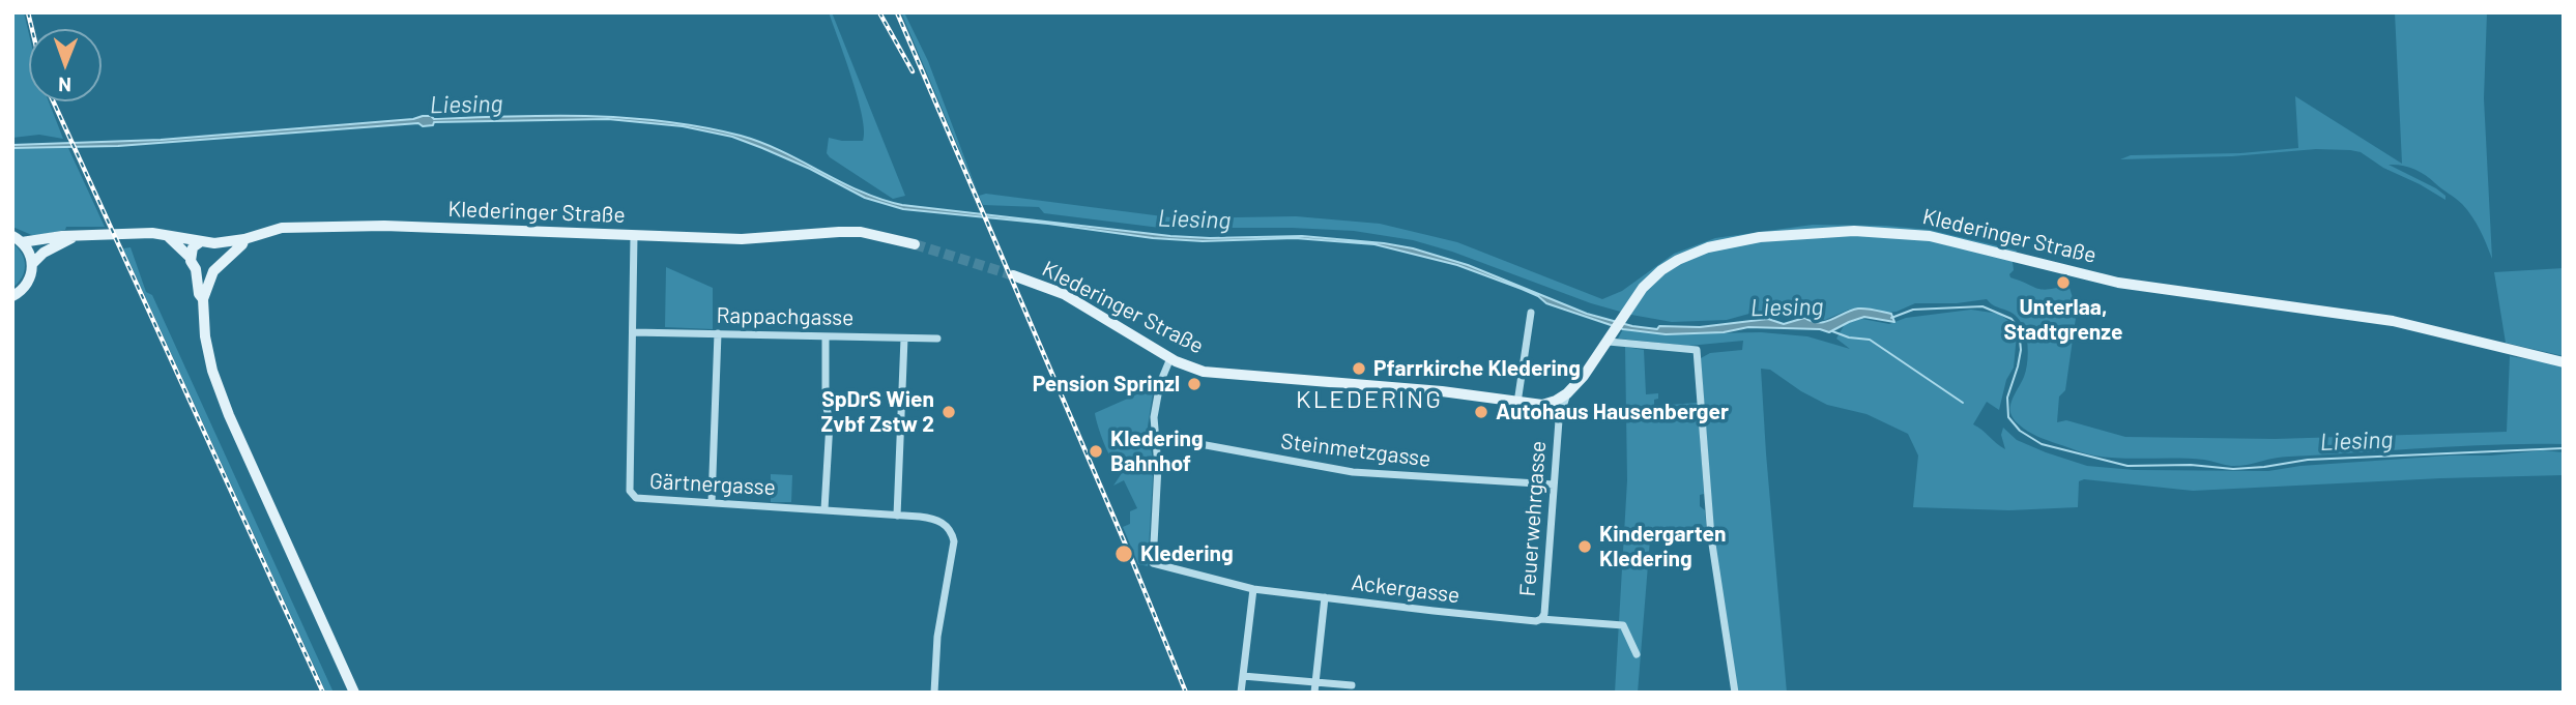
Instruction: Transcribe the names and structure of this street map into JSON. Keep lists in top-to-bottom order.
{
  "streets": {
    "main road": ["Klederinger Straße"],
    "street": [
      "Rappachgasse",
      "Steinmetzgasse",
      "Gärtnergasse",
      "Feuerwehrgasse",
      "Ackergasse"
    ]
  },
  "crossings": [
    ["Klederinger Straße", "Gärtnergasse"],
    ["Klederinger Straße", "Feuerwehrgasse"],
    ["Rappachgasse", "Gärtnergasse"],
    ["Steinmetzgasse", "Feuerwehrgasse"],
    ["Steinmetzgasse", "Ackergasse"],
    ["Feuerwehrgasse", "Ackergasse"]
  ],
  "districts": ["KLEDERING"],
  "water": ["Liesing"],
  "places": [
    "Unterlaa, Stadtgrenze",
    "Pfarrkirche Kledering",
    "Pension Sprinzl",
    "SpDrS Wien Zvbf Zstw 2",
    "Autohaus Hausenberger",
    "Kledering Bahnhof",
    "Kindergarten Kledering",
    "Kledering"
  ],
  "north": "bottom"
}
